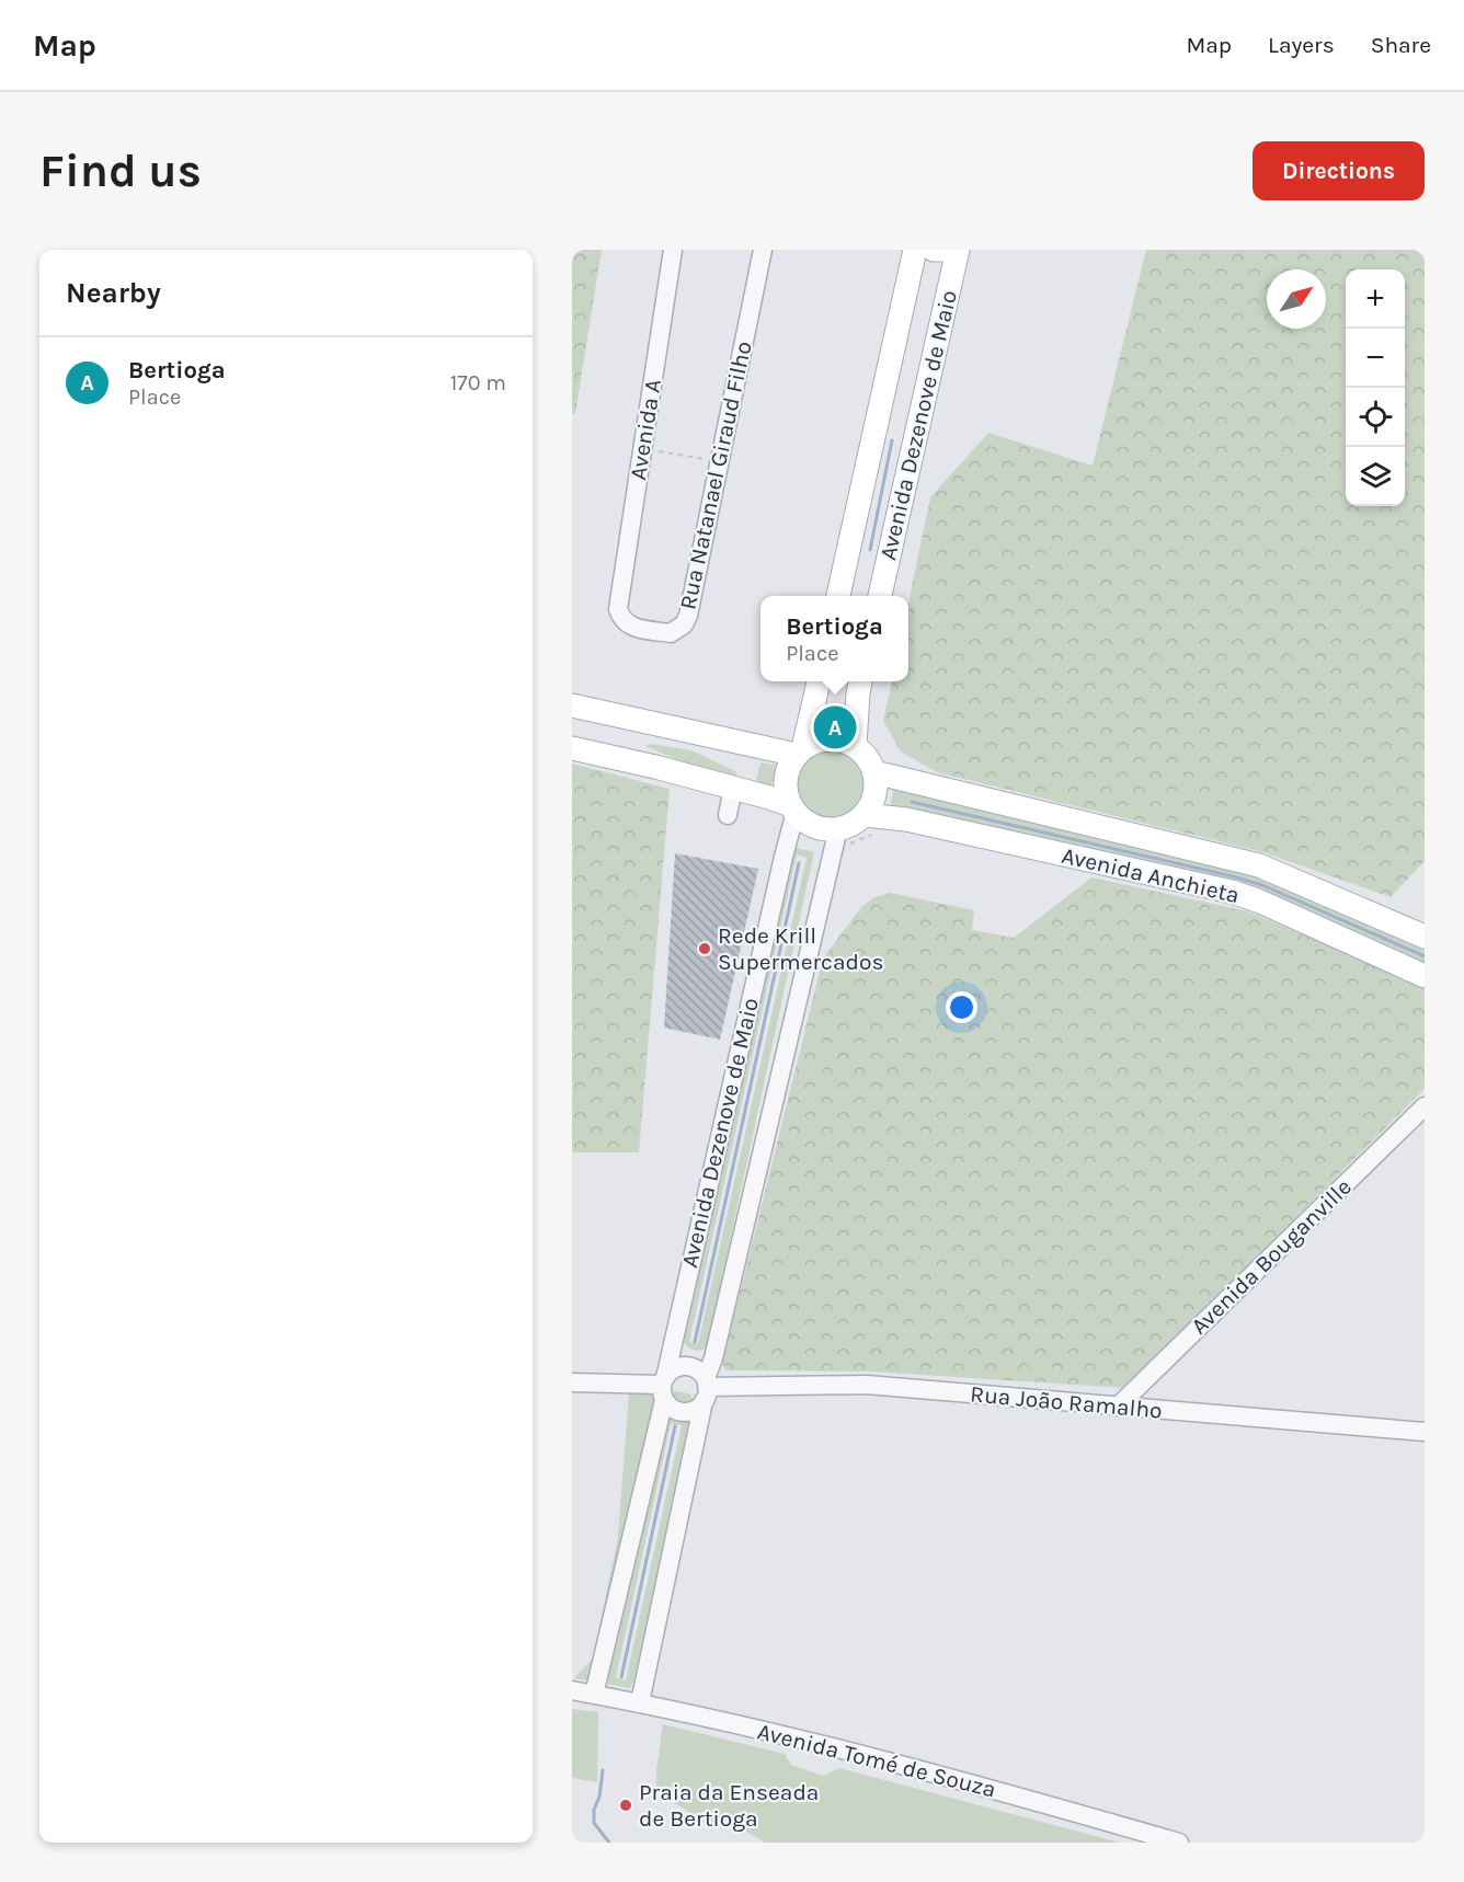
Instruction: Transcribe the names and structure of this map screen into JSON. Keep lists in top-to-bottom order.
{
  "streets": {
    "main road": ["Avenida Dezenove de Maio", "Avenida Anchieta"],
    "street": [
      "Avenida A",
      "Rua Natanael Giraud Filho",
      "Avenida Bouganville",
      "Rua João Ramalho",
      "Avenida Tomé de Souza"
    ]
  },
  "crossings": [
    ["Avenida Dezenove de Maio", "Avenida Anchieta"],
    ["Avenida Dezenove de Maio", "Rua João Ramalho"],
    ["Avenida Dezenove de Maio", "Avenida Tomé de Souza"],
    ["Avenida A", "Rua Natanael Giraud Filho"],
    ["Avenida Bouganville", "Rua João Ramalho"]
  ],
  "places": ["Rede Krill Supermercados", "Praia da Enseada de Bertioga"],
  "north": "top right",
  "page": {
    "header": "Map",
    "nav": ["Map", "Layers", "Share"],
    "buttons": "Directions",
    "title": "Find us",
    "heading": "Nearby",
    "map_buttons": ["+", "−"],
    "list": [
      {
        "mark": "A",
        "name": "Bertioga",
        "note": "Place",
        "value": "170 m"
      }
    ],
    "popup": ["Bertioga", "Place"],
    "pins": "A"
  }
}
